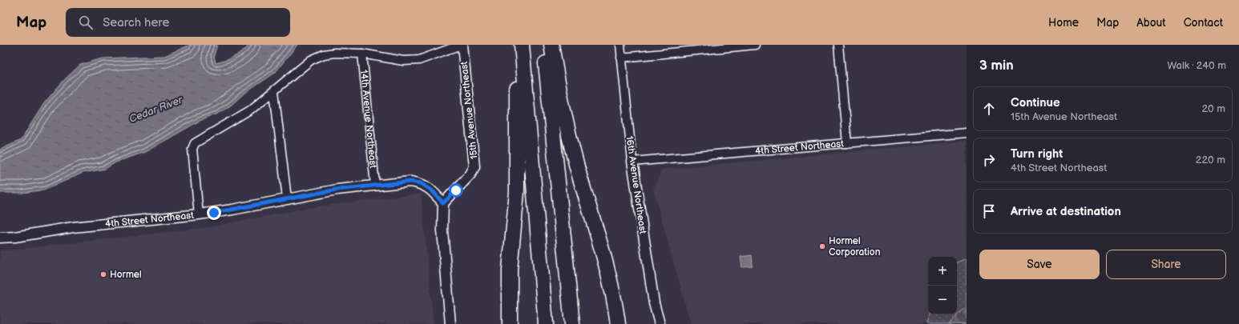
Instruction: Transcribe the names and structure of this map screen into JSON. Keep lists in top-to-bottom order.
{
  "streets": {
    "street": [
      "15th Avenue Northeast",
      "14th Avenue Northeast",
      "4th Street Northeast",
      "16th Avenue Northeast"
    ]
  },
  "crossings": [
    ["15th Avenue Northeast", "4th Street Northeast"],
    ["14th Avenue Northeast", "4th Street Northeast"],
    ["4th Street Northeast", "16th Avenue Northeast"]
  ],
  "water": ["Cedar River"],
  "places": ["Hormel Corporation", "Hormel"],
  "page": {
    "header": "Map",
    "search": "Search here",
    "nav": [
      "Home",
      "Map",
      "About",
      "Contact"
    ],
    "heading": ["3 min", "Walk · 240 m"],
    "list": [
      ["Continue", "15th Avenue Northeast", "20 m"],
      ["Turn right", "4th Street Northeast", "220 m"],
      "Arrive at destination"
    ],
    "buttons": ["Save", "Share"],
    "map_buttons": ["+", "−"]
  }
}
